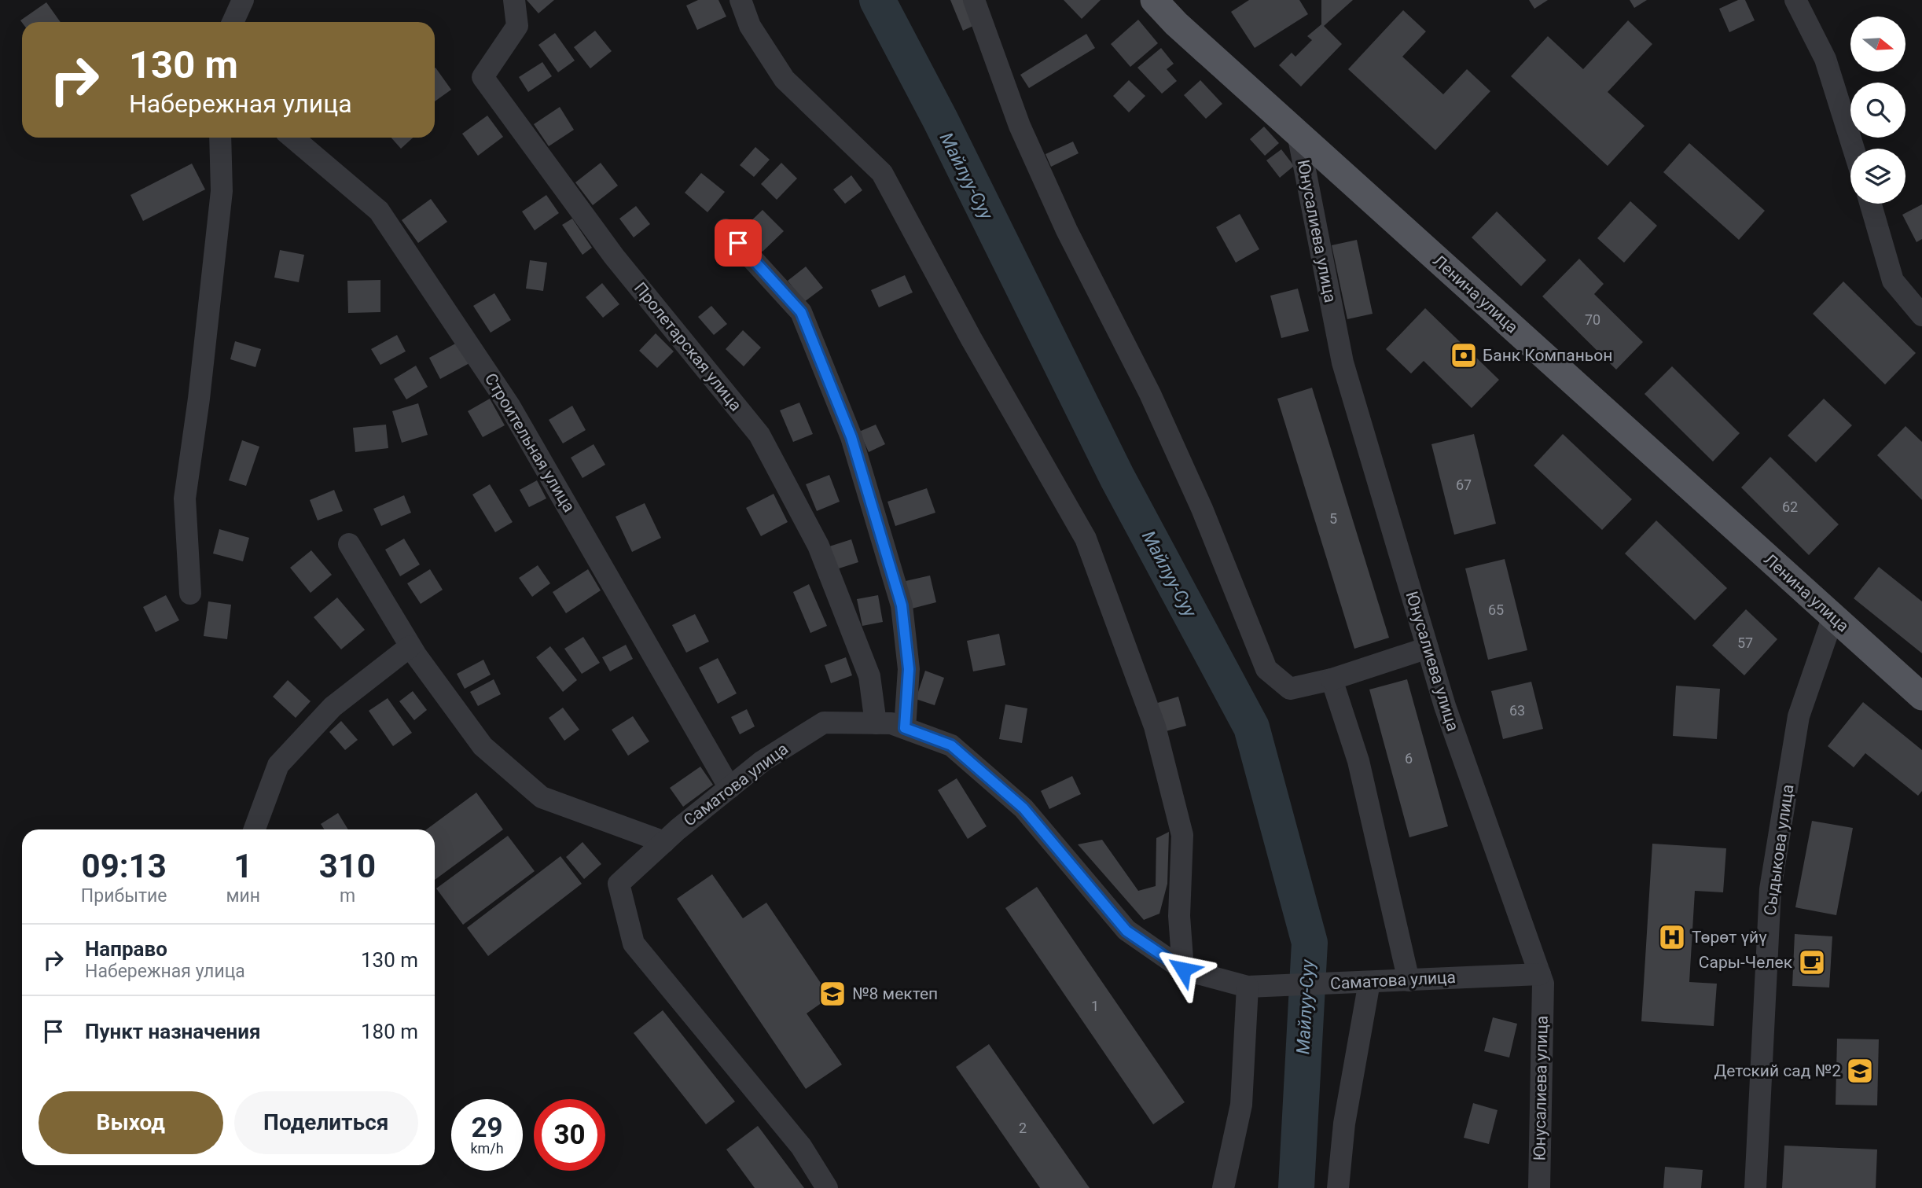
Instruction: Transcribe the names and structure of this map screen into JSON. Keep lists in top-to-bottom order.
{
  "streets": {
    "main road": ["Ленина улица"],
    "street": [
      "Юнусалиева улица",
      "Пролетарская улица",
      "Строительная улица",
      "Саматова улица",
      "Сыдыкова улица"
    ]
  },
  "crossings": [
    ["Юнусалиева улица", "Ленина улица"],
    ["Юнусалиева улица", "Саматова улица"],
    ["Ленина улица", "Сыдыкова улица"],
    ["Пролетарская улица", "Саматова улица"],
    ["Строительная улица", "Саматова улица"]
  ],
  "water": ["Майлуу-Суу"],
  "places": {
    "bank": ["Банк Компаньон"],
    "hospital": ["Төрөт үйү"],
    "cafe": ["Сары-Челек"],
    "school or university": ["№8 мектеп", "Детский сад №2"]
  },
  "house_numbers": [
    "70",
    "67",
    "62",
    "5",
    "65",
    "57",
    "63",
    "6",
    "1",
    "2"
  ],
  "north": "right",
  "page": {
    "turn": ["130 m", "Набережная улица"],
    "eta": [
      "09:13",
      "Прибытие",
      "1",
      "мин",
      "310",
      "m"
    ],
    "list": [
      {
        "name": "Направо",
        "note": "Набережная улица",
        "value": "130 m"
      },
      {
        "name": "Пункт назначения",
        "value": "180 m"
      }
    ],
    "buttons": ["Выход", "Поделиться"],
    "speed": "29 km/h",
    "limit": "30"
  }
}
